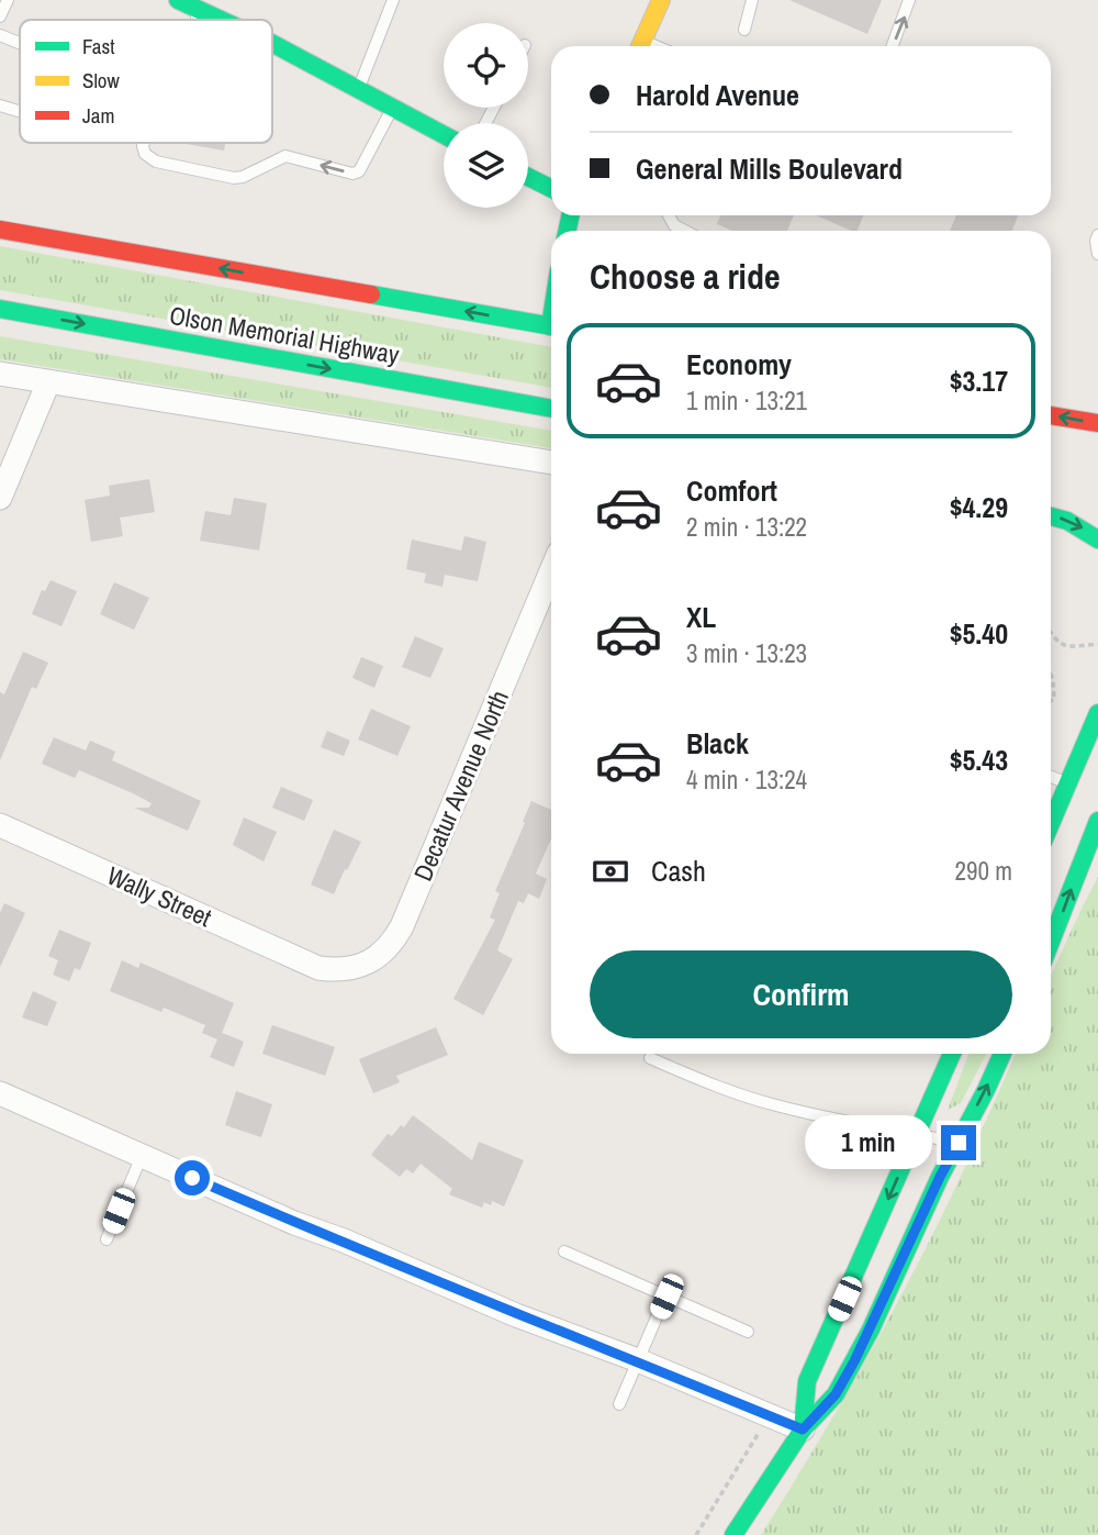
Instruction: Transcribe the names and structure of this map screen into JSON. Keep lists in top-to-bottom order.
{
  "streets": {
    "main road": ["Olson Memorial Highway"],
    "street": ["Decatur Avenue North", "Wally Street"]
  },
  "crossings": [
    ["Decatur Avenue North", "Wally Street"]
  ],
  "legend": ["Fast", "Slow", "Jam"],
  "page": {
    "banner": ["Harold Avenue", "General Mills Boulevard"],
    "heading": "Choose a ride",
    "list": [
      {
        "name": "Economy",
        "note": "1 min · 13:21",
        "value": "$3.17"
      },
      {
        "name": "Comfort",
        "note": "2 min · 13:22",
        "value": "$4.29"
      },
      {
        "name": "XL",
        "note": "3 min · 13:23",
        "value": "$5.40"
      },
      {
        "name": "Black",
        "note": "4 min · 13:24",
        "value": "$5.43"
      }
    ],
    "pay": ["Cash", "290 m"],
    "buttons": "Confirm",
    "bubble": "1 min"
  }
}
